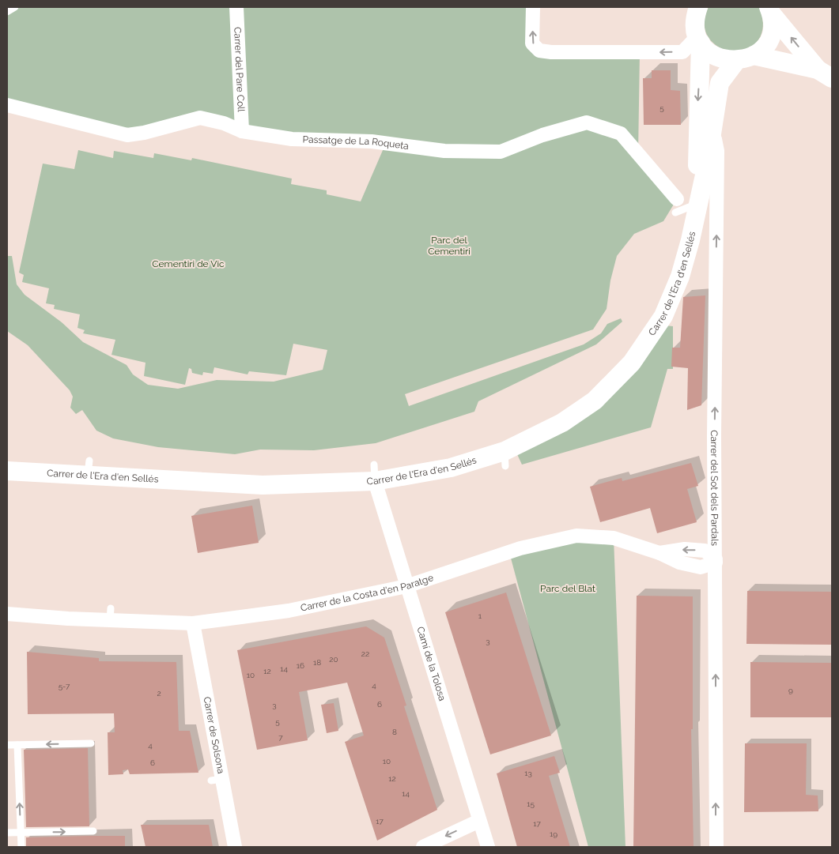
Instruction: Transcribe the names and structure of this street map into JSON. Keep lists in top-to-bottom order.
{
  "streets": {
    "street": [
      "Carrer del Pare Coll",
      "Passatge de La Roqueta",
      "Carrer de l'Era d'en Sellés",
      "Carrer del Sot dels Pardals",
      "Carrer de la Costa d'en Paratge",
      "Camí de la Tolosa",
      "Carrer de Solsona"
    ]
  },
  "crossings": [
    ["Carrer del Pare Coll", "Passatge de La Roqueta"],
    ["Carrer de l'Era d'en Sellés", "Carrer del Sot dels Pardals"],
    ["Carrer de l'Era d'en Sellés", "Camí de la Tolosa"],
    ["Carrer del Sot dels Pardals", "Carrer de la Costa d'en Paratge"],
    ["Carrer de la Costa d'en Paratge", "Camí de la Tolosa"],
    ["Carrer de la Costa d'en Paratge", "Carrer de Solsona"]
  ],
  "one_way": ["Carrer del Sot dels Pardals"],
  "parks": ["Parc del Cementiri", "Cementiri de Vic", "Parc del Blat"],
  "house_numbers": [
    "5",
    "1",
    "3",
    "22",
    "20",
    "18",
    "16",
    "14",
    "12",
    "10",
    "4",
    "5-7",
    "9",
    "2",
    "6",
    "3",
    "5",
    "8",
    "7",
    "4",
    "10",
    "6",
    "13",
    "12",
    "14",
    "15",
    "17",
    "17",
    "19"
  ]
}
